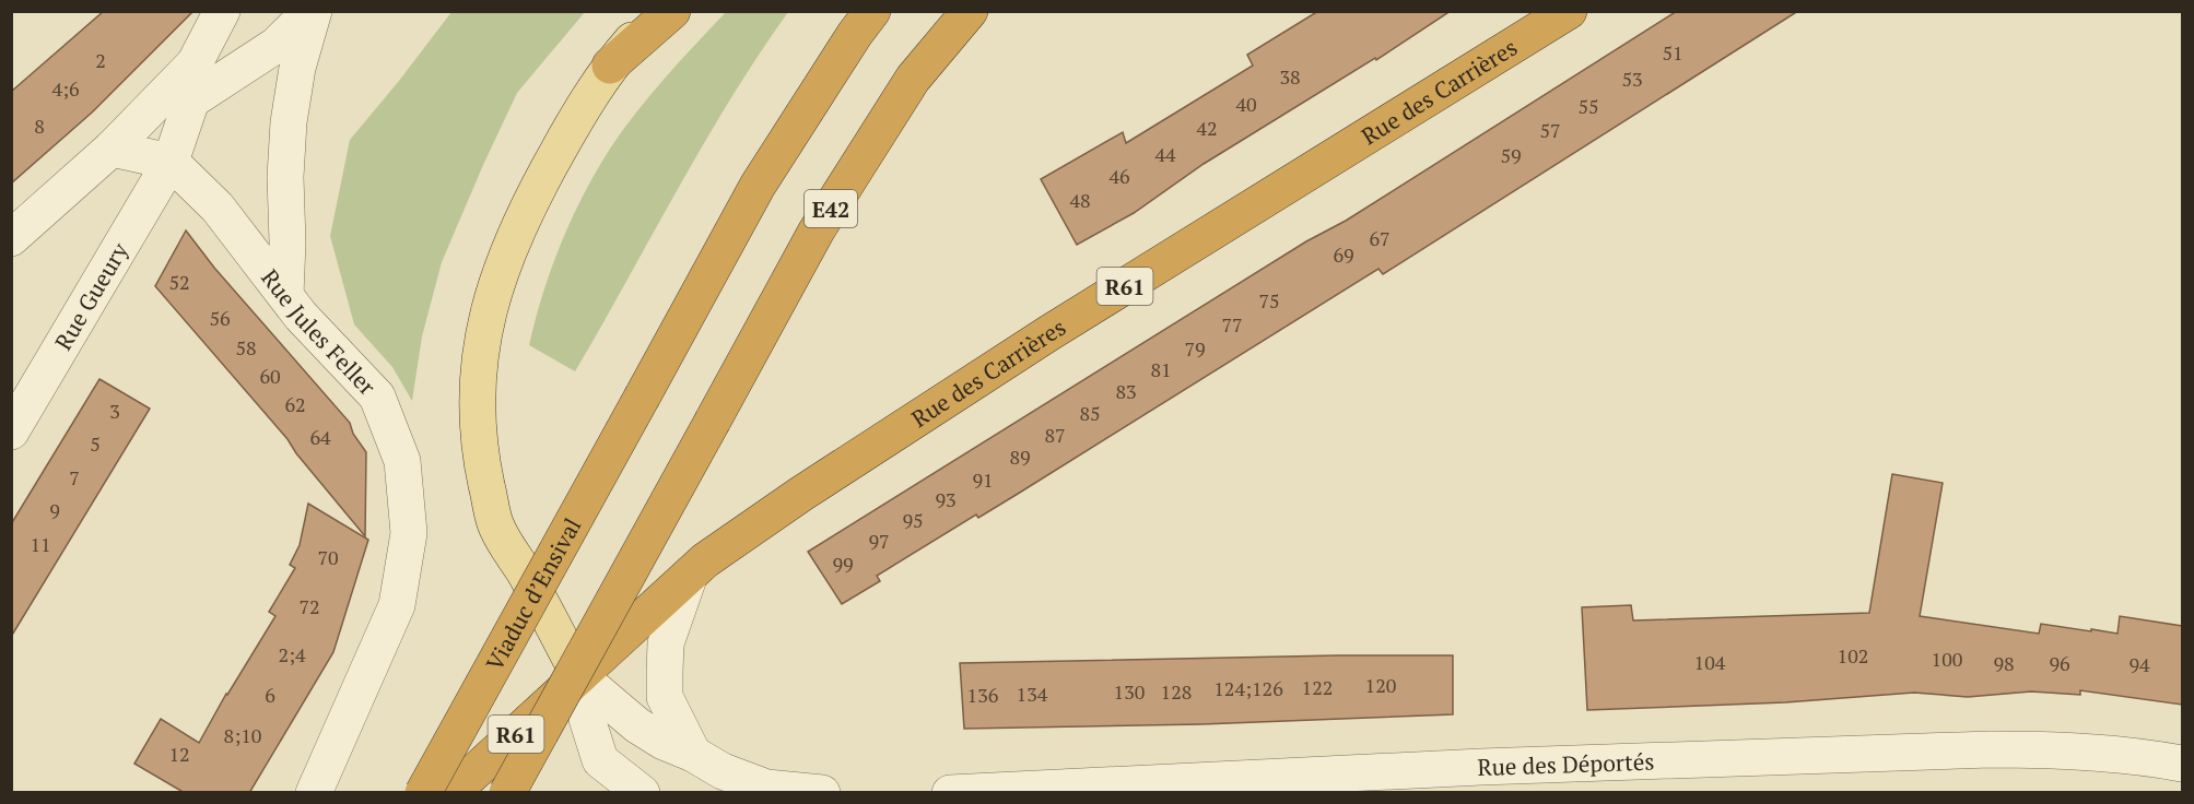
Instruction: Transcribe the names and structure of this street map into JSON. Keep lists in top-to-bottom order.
{
  "streets": {
    "highway": [
      "Rue des Carrières",
      "E42",
      "R61",
      "Viaduc d’Ensival"
    ],
    "street": ["Rue Gueury", "Rue Jules Feller", "Rue des Déportés"]
  },
  "crossings": [
    ["Rue des Carrières", "R61"],
    ["Rue Gueury", "Rue Jules Feller"]
  ],
  "house_numbers": [
    "51",
    "2",
    "38",
    "53",
    "4;6",
    "40",
    "55",
    "8",
    "42",
    "57",
    "44",
    "59",
    "46",
    "48",
    "67",
    "69",
    "52",
    "75",
    "56",
    "77",
    "58",
    "79",
    "81",
    "60",
    "83",
    "62",
    "3",
    "85",
    "87",
    "64",
    "5",
    "89",
    "7",
    "91",
    "93",
    "9",
    "95",
    "97",
    "11",
    "70",
    "99",
    "72",
    "2;4",
    "102",
    "100",
    "104",
    "98",
    "96",
    "94",
    "120",
    "122",
    "124;126",
    "130",
    "128",
    "134",
    "6",
    "136",
    "8;10",
    "12"
  ]
}
